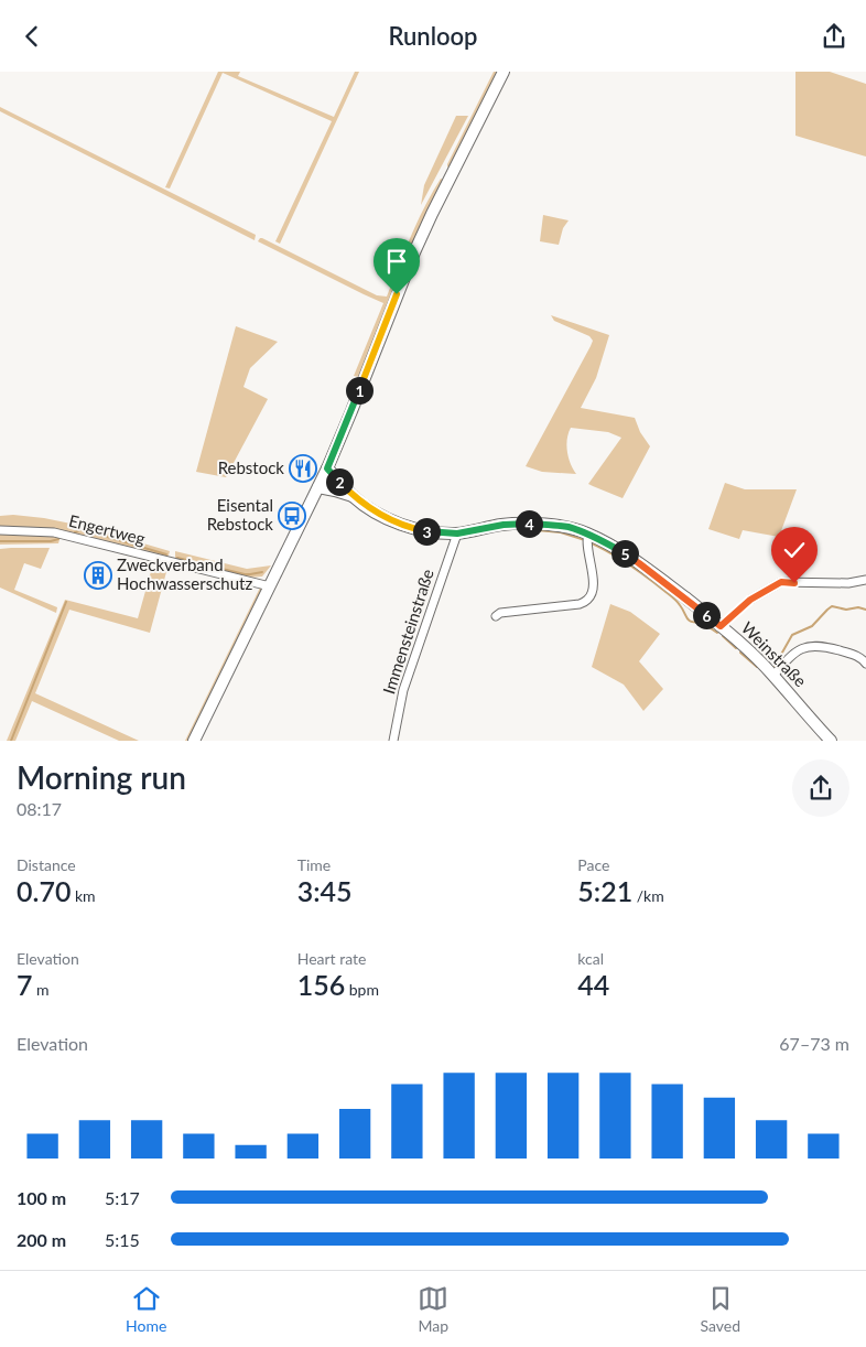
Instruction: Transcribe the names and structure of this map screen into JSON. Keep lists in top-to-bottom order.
{
  "streets": {
    "main road": ["Weinstraße"],
    "street": ["Engertweg", "Immensteinstraße"]
  },
  "crossings": [
    ["Immensteinstraße", "Weinstraße"]
  ],
  "places": {
    "restaurant": ["Rebstock"],
    "bus stop": ["Eisental Rebstock"],
    "building": ["Zweckverband Hochwasserschutz"]
  },
  "page": {
    "header": "Runloop",
    "pins": [
      "1",
      "2",
      "4",
      "3",
      "5",
      "6"
    ],
    "heading": ["Morning run", "08:17"],
    "stats": [
      ["Distance", "0.70 km"],
      ["Time", "3:45"],
      ["Pace", "5:21 /km"],
      ["Elevation", "7 m"],
      ["Heart rate", "156 bpm"],
      ["kcal", "44"]
    ],
    "chart": ["Elevation", "67–73 m"],
    "list": [
      {
        "name": "100 m",
        "note": "5:17"
      },
      {
        "name": "200 m",
        "note": "5:15"
      }
    ],
    "tabs": ["Home", "Map", "Saved"]
  }
}
